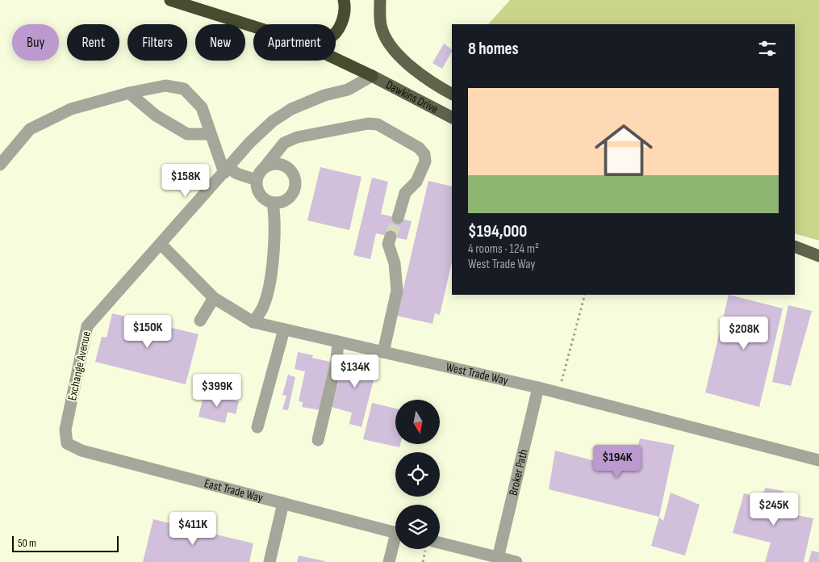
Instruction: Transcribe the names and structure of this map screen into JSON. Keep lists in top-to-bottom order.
{
  "streets": {
    "main road": ["Dawkins Drive"],
    "street": [
      "Exchange Avenue",
      "West Trade Way",
      "Broker Path",
      "East Trade Way"
    ]
  },
  "crossings": [
    ["Dawkins Drive", "Exchange Avenue"],
    ["Exchange Avenue", "West Trade Way"],
    ["Exchange Avenue", "East Trade Way"],
    ["West Trade Way", "Broker Path"]
  ],
  "scale_bar": "50 m",
  "north": "bottom",
  "page": {
    "chip": [
      "Buy",
      "Rent",
      "Filters",
      "New",
      "Apartment"
    ],
    "heading": "8 homes",
    "list": [
      {
        "name": "$194,000",
        "note": "4 rooms · 124 m² · West Trade Way"
      }
    ],
    "price": [
      "$158K",
      "$150K",
      "$208K",
      "$134K",
      "$399K",
      "$194K",
      "$245K",
      "$411K"
    ],
    "scale": "50 m"
  }
}
